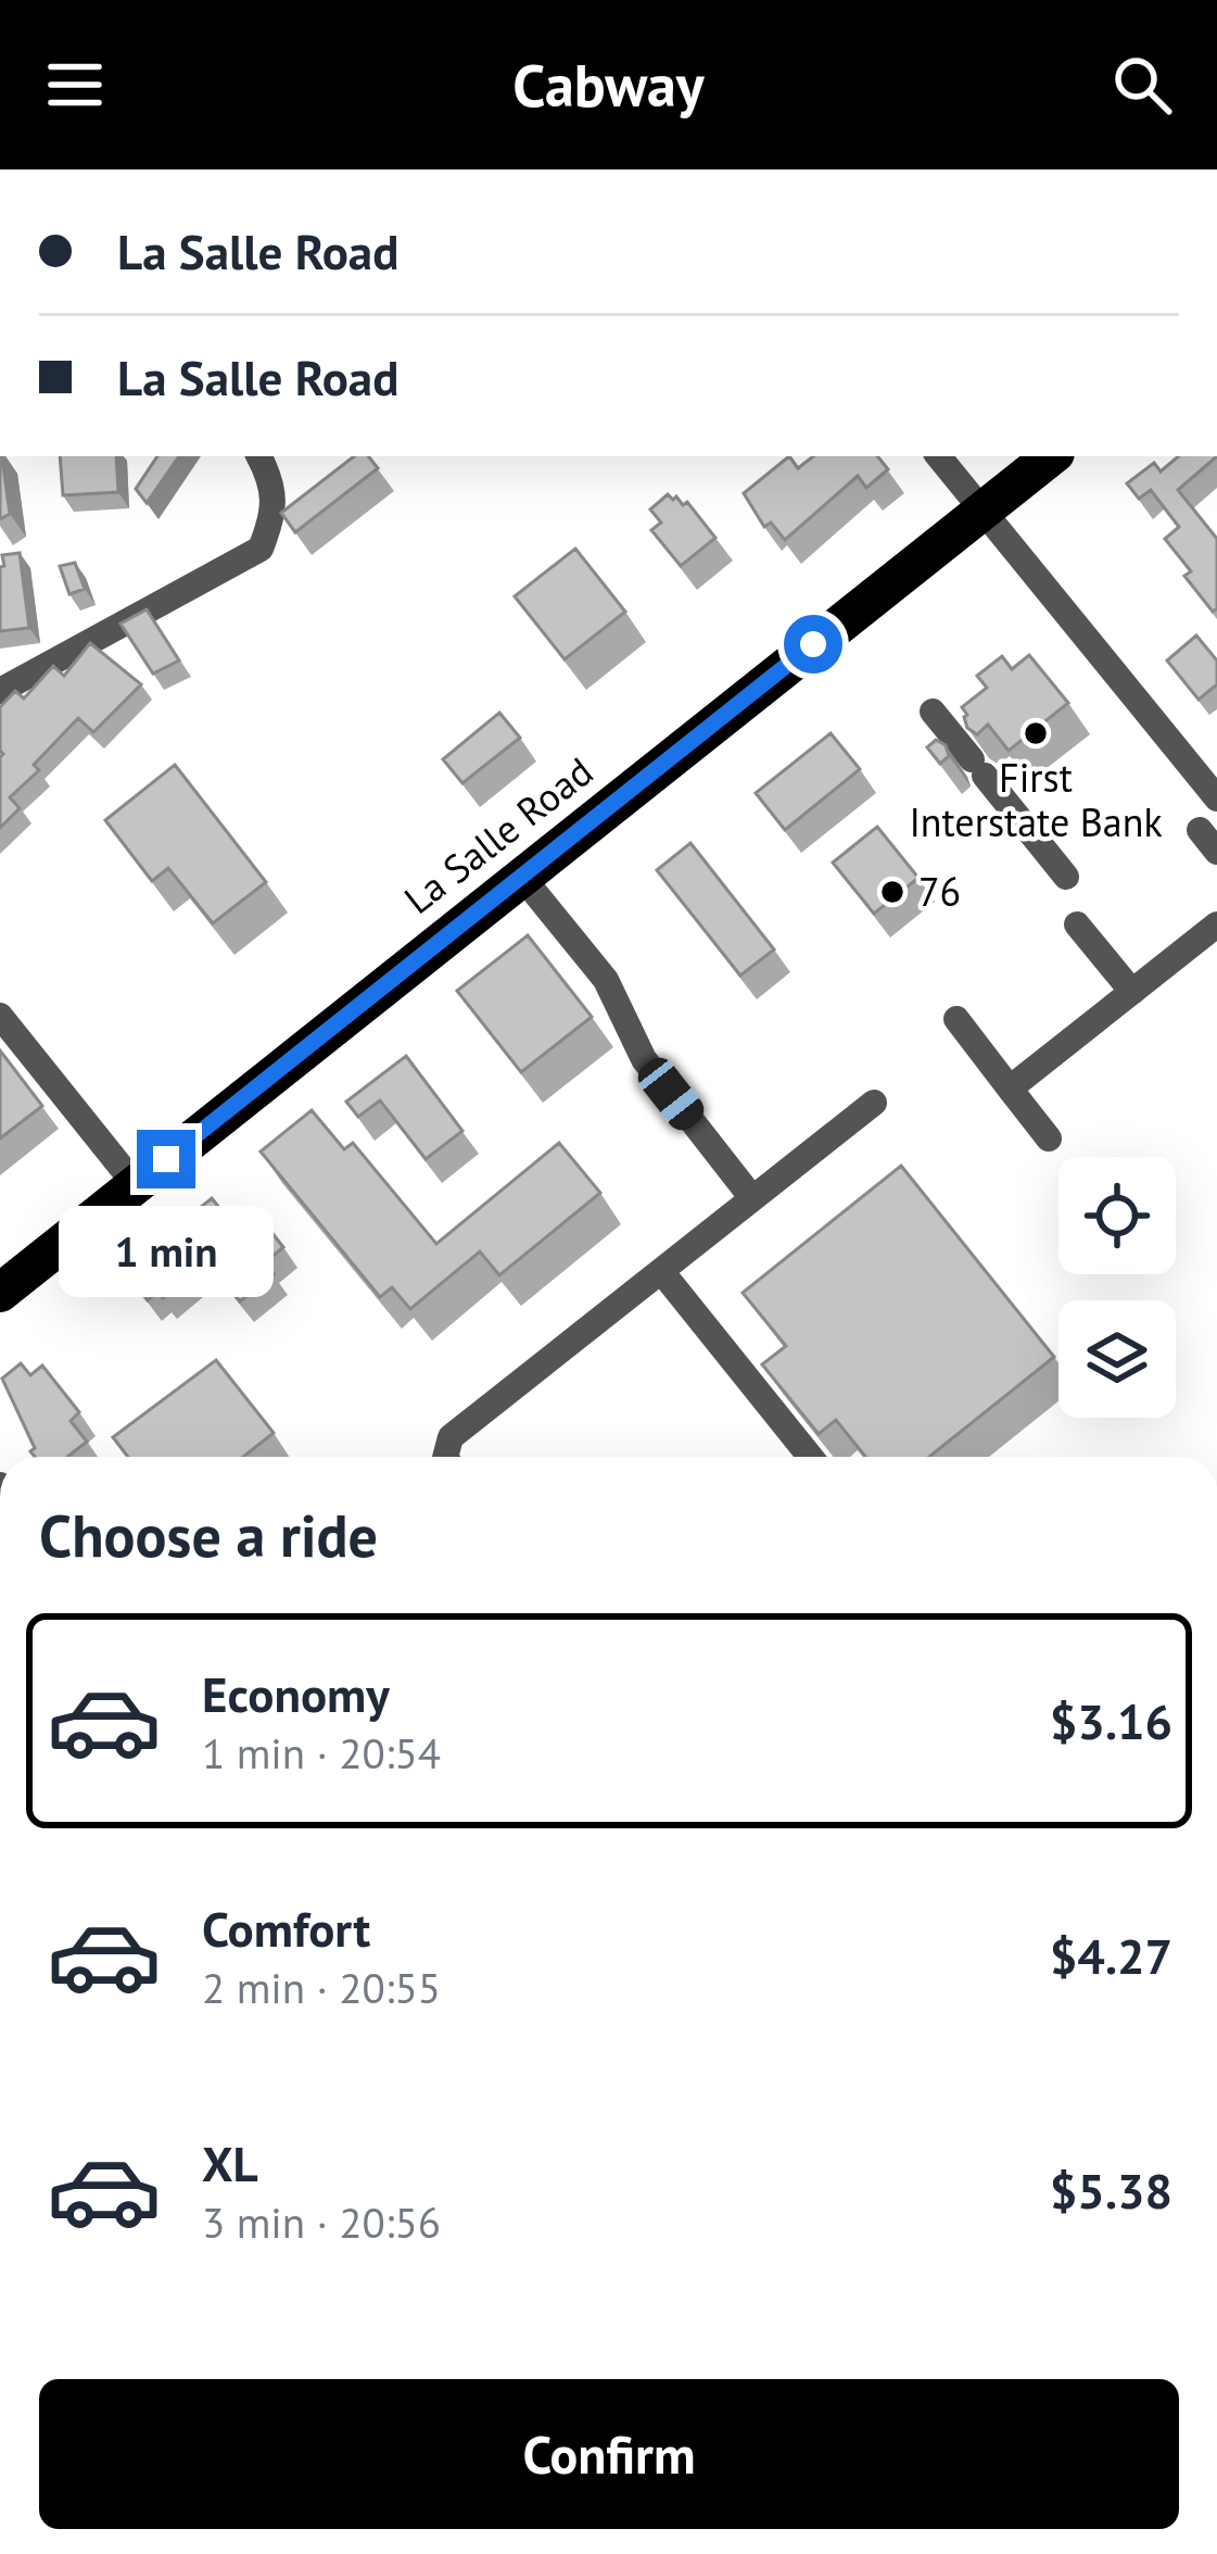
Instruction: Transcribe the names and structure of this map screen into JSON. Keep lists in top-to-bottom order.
{
  "streets": {
    "highway": ["La Salle Road"]
  },
  "places": ["First Interstate Bank", "76"],
  "page": {
    "header": "Cabway",
    "banner": ["La Salle Road", "La Salle Road"],
    "bubble": "1 min",
    "heading": "Choose a ride",
    "list": [
      {
        "name": "Economy",
        "note": "1 min · 20:54",
        "value": "$3.16"
      },
      {
        "name": "Comfort",
        "note": "2 min · 20:55",
        "value": "$4.27"
      },
      {
        "name": "XL",
        "note": "3 min · 20:56",
        "value": "$5.38"
      }
    ],
    "buttons": "Confirm"
  }
}
